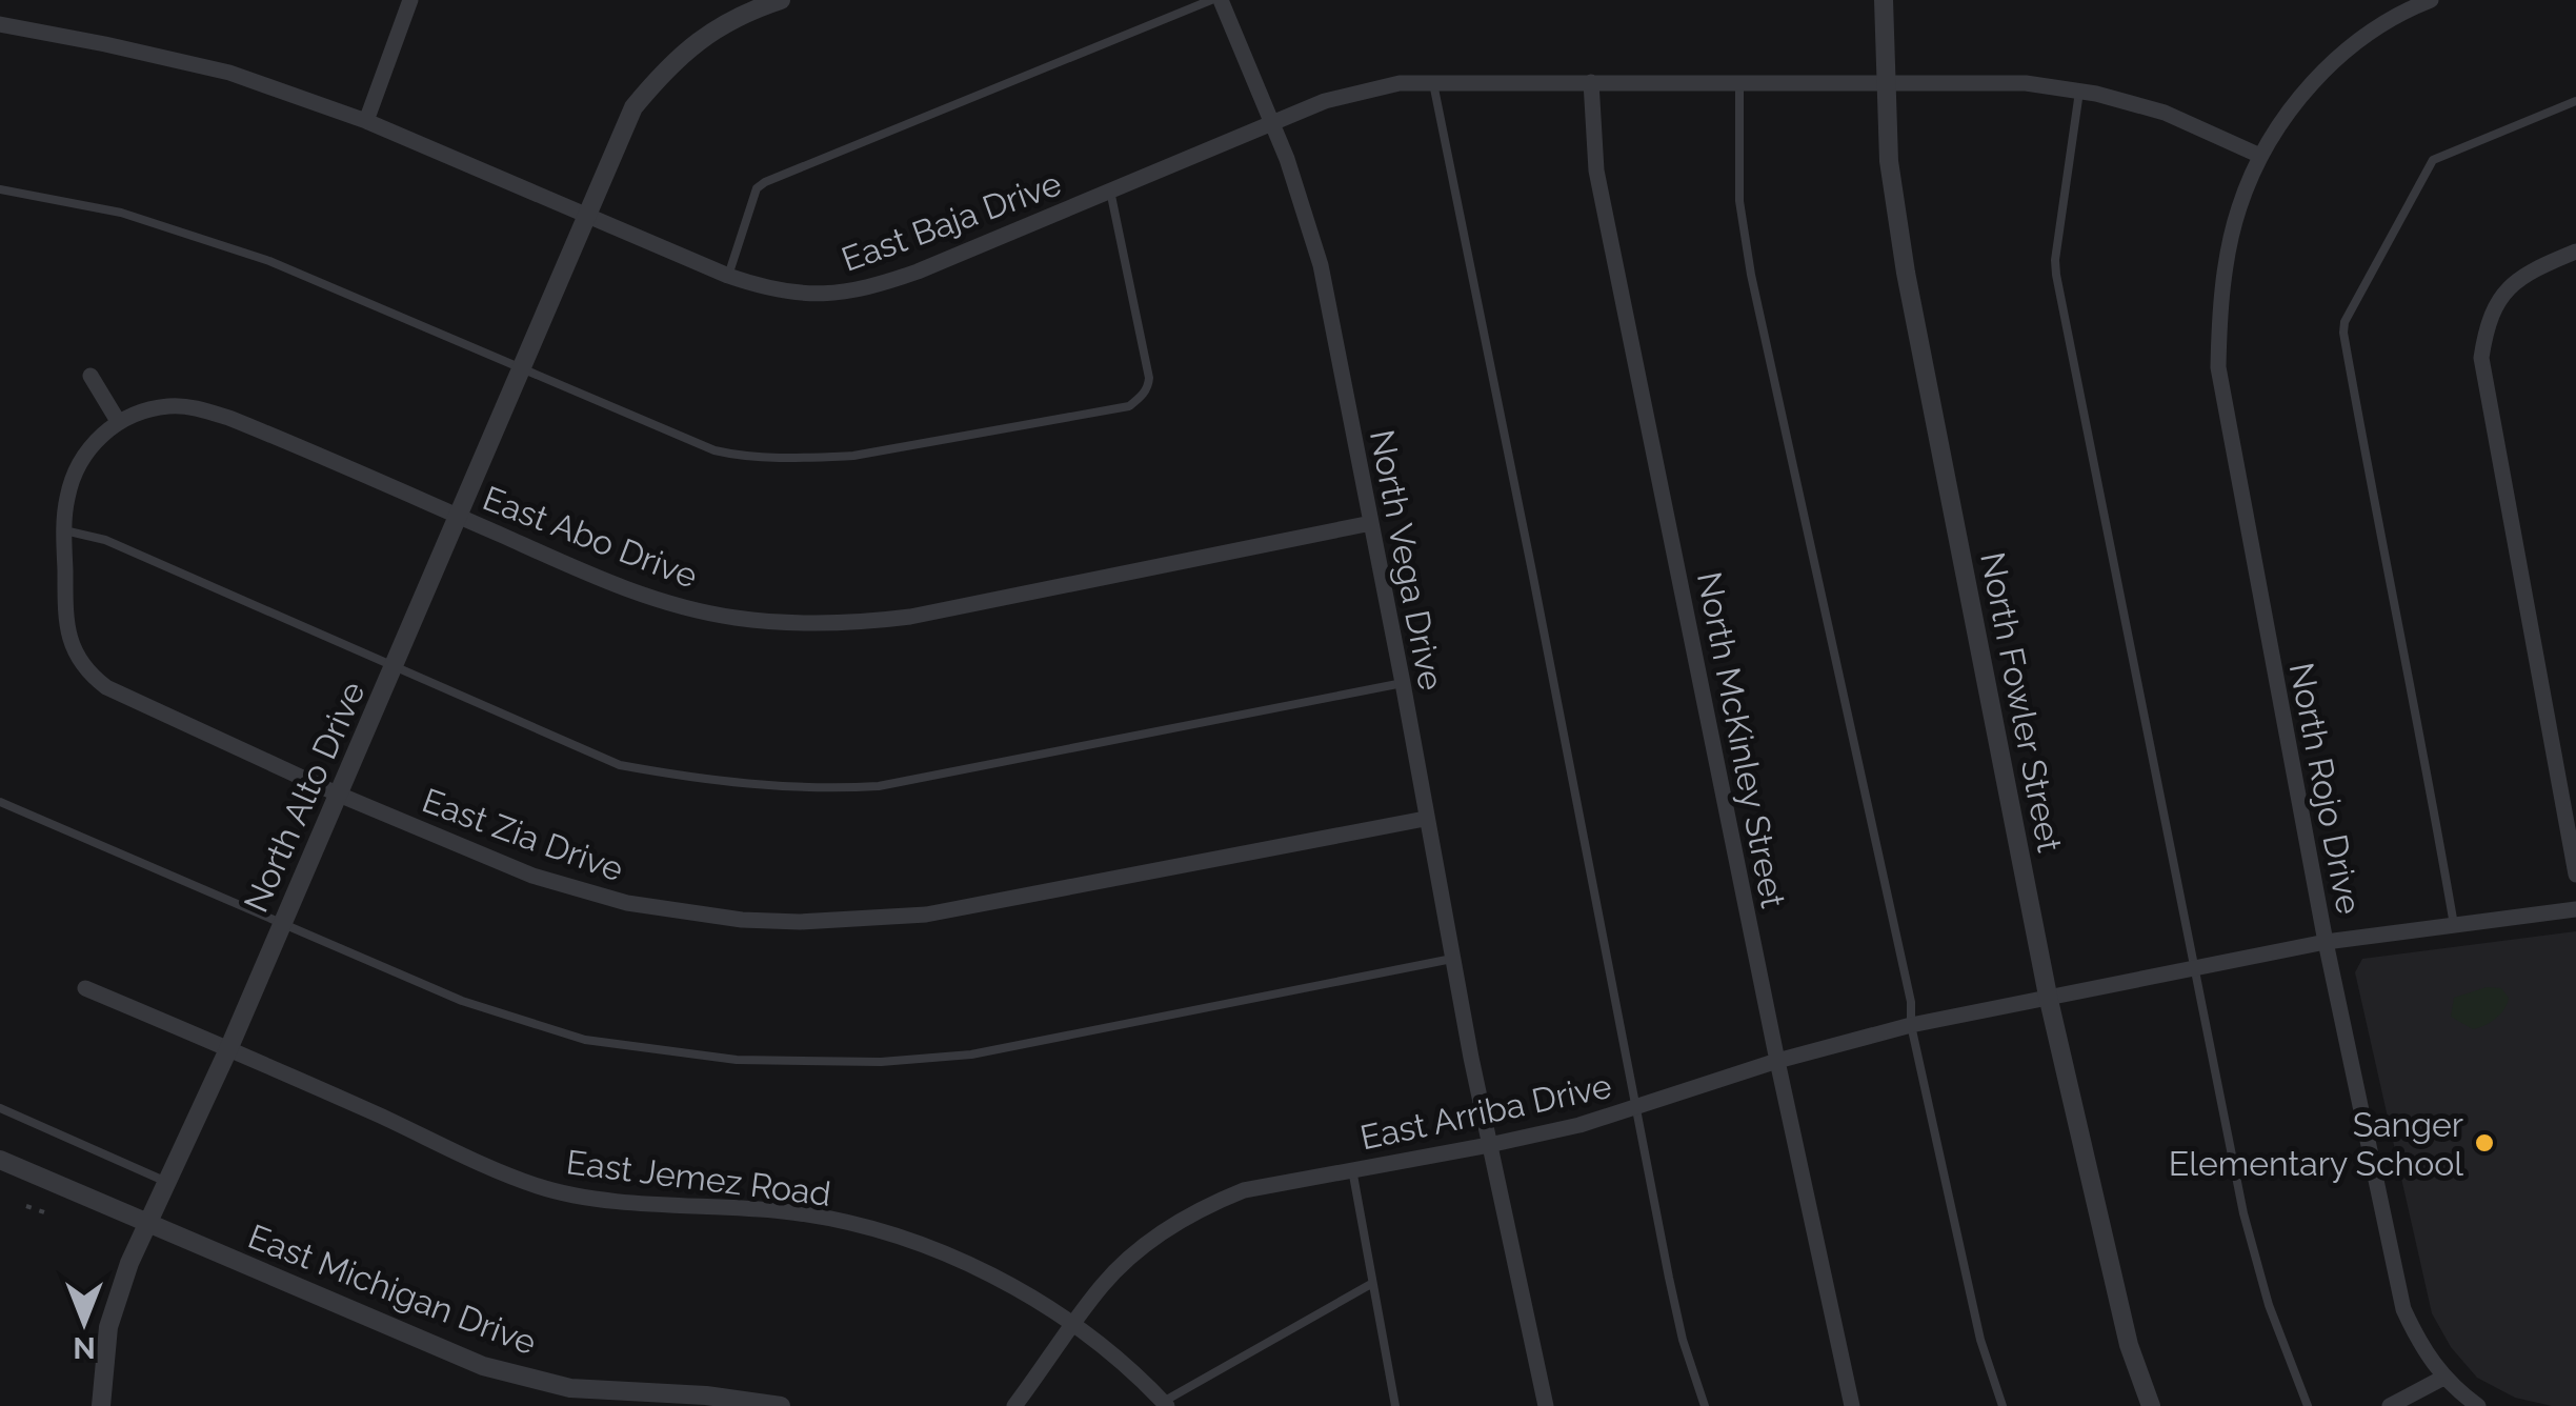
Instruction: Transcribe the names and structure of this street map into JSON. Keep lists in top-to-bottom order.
{
  "streets": {
    "street": [
      "East Baja Drive",
      "East Abo Drive",
      "North Vega Drive",
      "North Fowler Street",
      "North McKinley Street",
      "North Rojo Drive",
      "North Alto Drive",
      "East Zia Drive",
      "East Arriba Drive",
      "East Jemez Road",
      "East Michigan Drive"
    ]
  },
  "crossings": [
    ["East Baja Drive", "North Vega Drive"],
    ["East Baja Drive", "North Fowler Street"],
    ["East Baja Drive", "North McKinley Street"],
    ["East Baja Drive", "North Rojo Drive"],
    ["East Baja Drive", "North Alto Drive"],
    ["East Abo Drive", "North Vega Drive"],
    ["East Abo Drive", "North Alto Drive"],
    ["North Vega Drive", "East Zia Drive"],
    ["North Vega Drive", "East Arriba Drive"],
    ["North Fowler Street", "East Arriba Drive"],
    ["North McKinley Street", "East Arriba Drive"],
    ["North Rojo Drive", "East Arriba Drive"],
    ["North Alto Drive", "East Zia Drive"],
    ["North Alto Drive", "East Jemez Road"],
    ["North Alto Drive", "East Michigan Drive"],
    ["East Arriba Drive", "East Jemez Road"]
  ],
  "places": ["Sanger Elementary School"],
  "north": "bottom"
}
